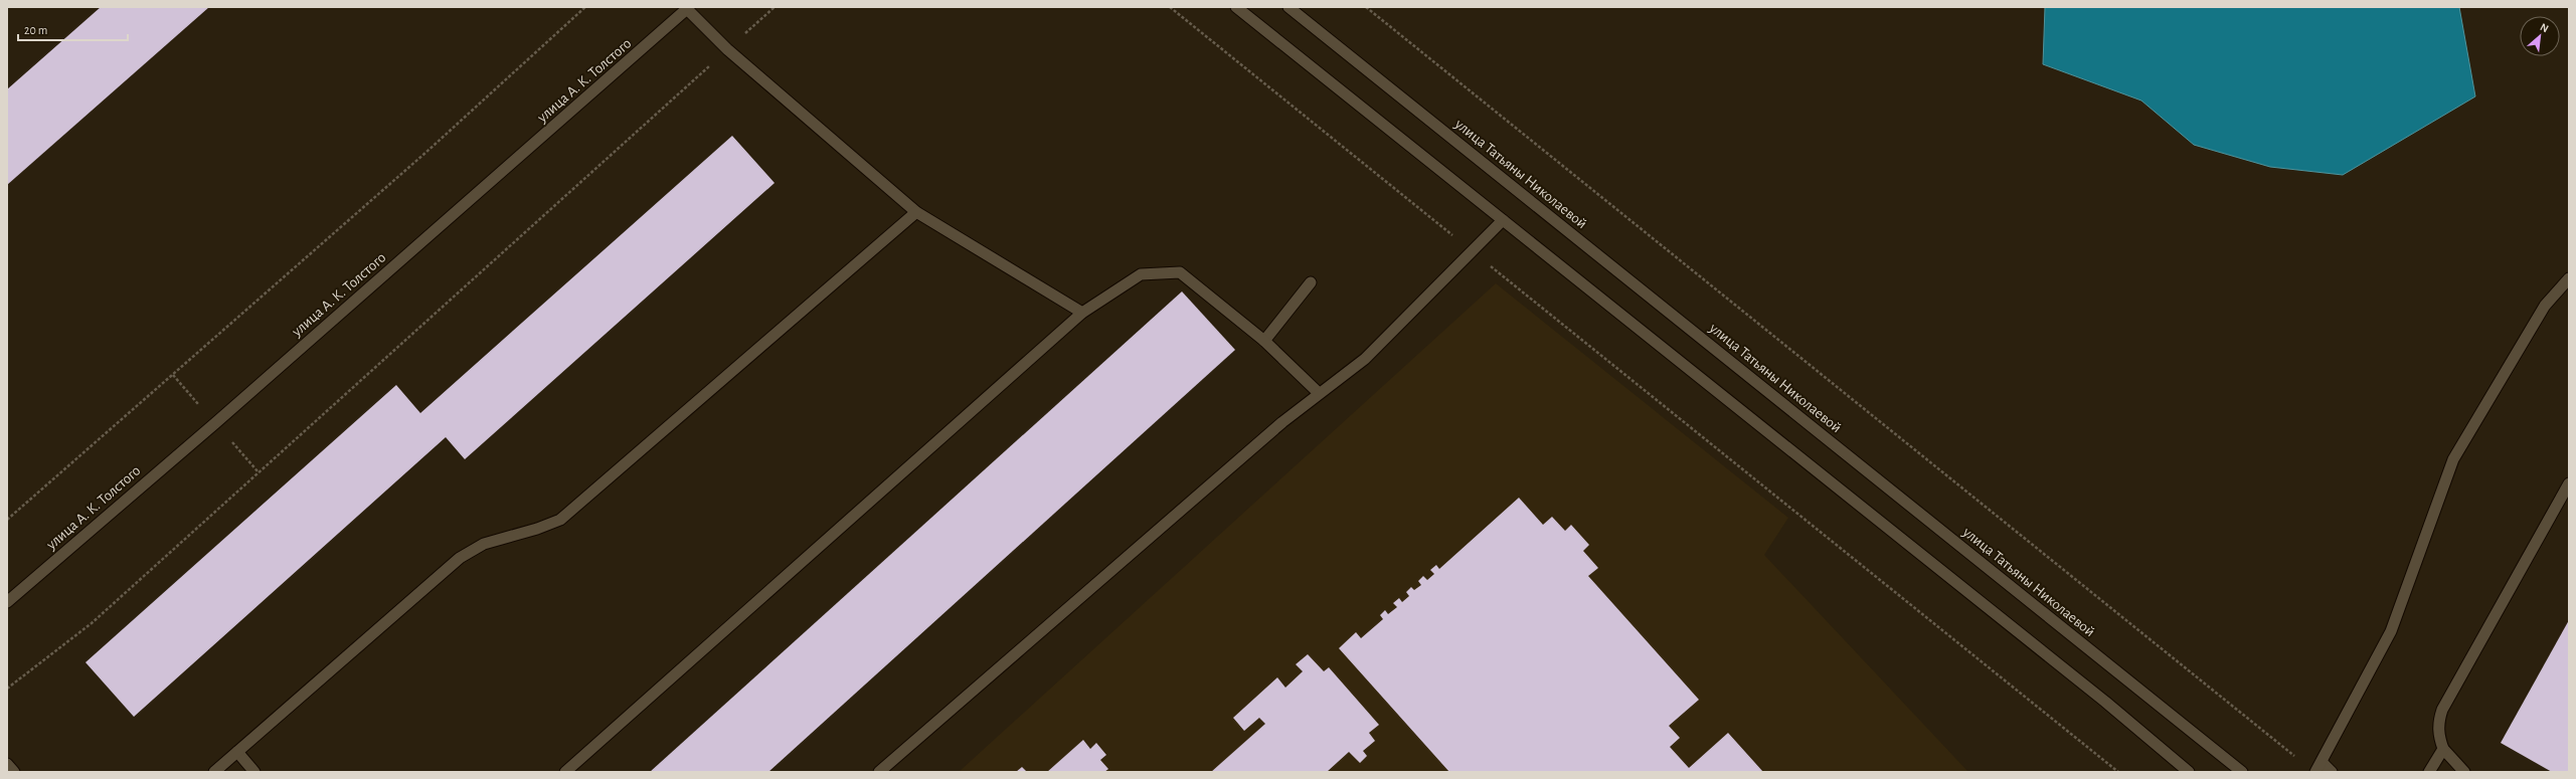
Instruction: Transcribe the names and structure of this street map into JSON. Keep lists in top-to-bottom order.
{
  "streets": {
    "street": ["улица А. К. Толстого", "улица Татьяны Николаевой"]
  },
  "scale_bar": "20 m",
  "north": "top right"
}
